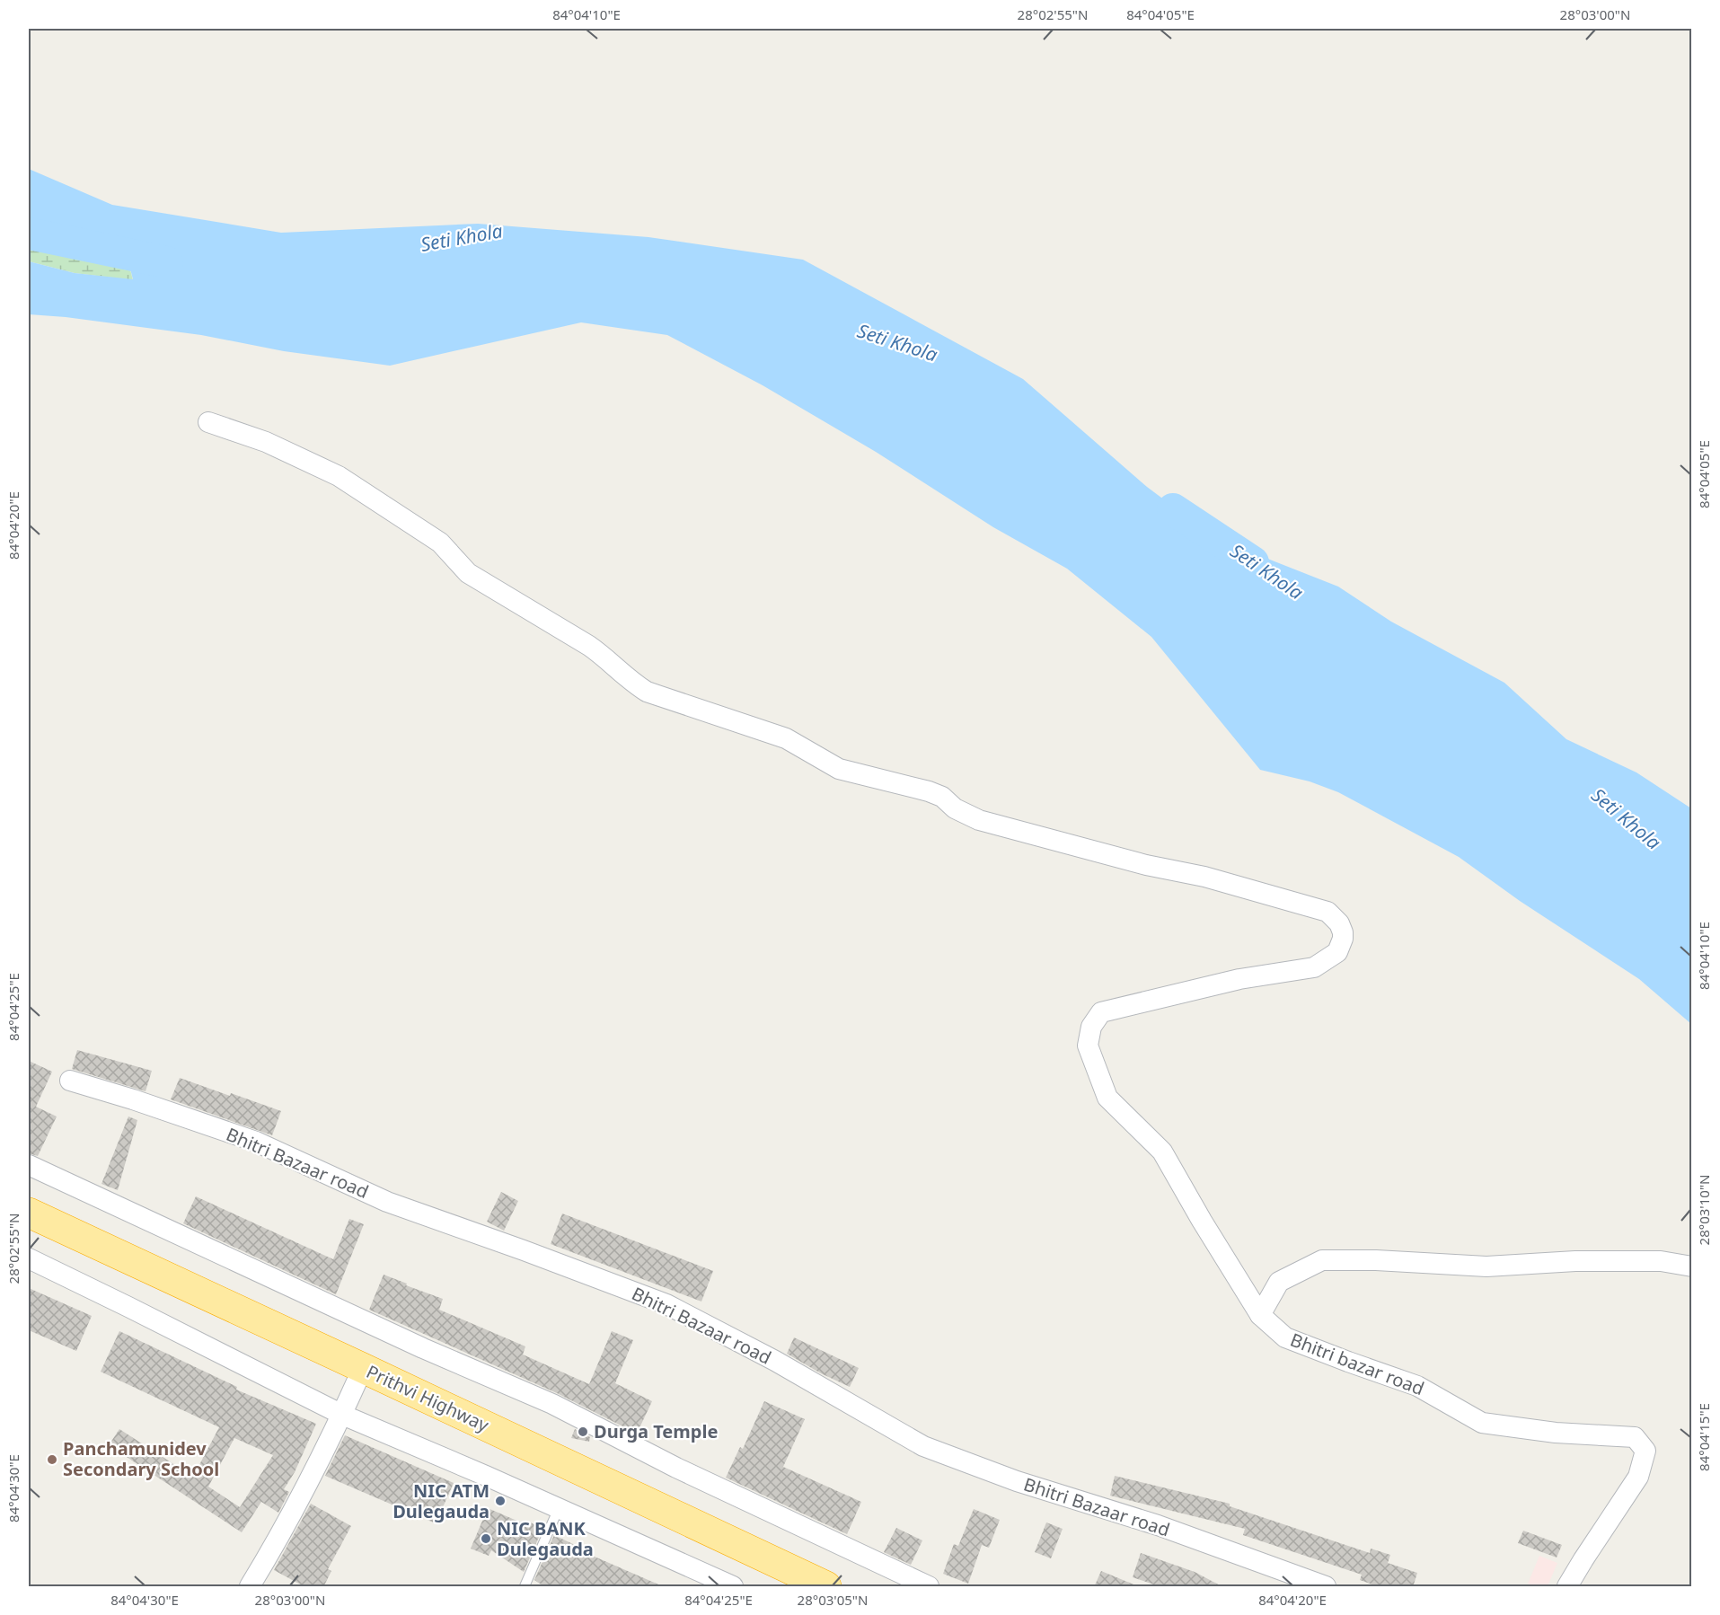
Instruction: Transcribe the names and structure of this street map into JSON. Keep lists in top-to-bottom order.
{
  "streets": {
    "highway": ["Prithvi Highway"],
    "street": ["Bhitri Bazaar road", "Bhitri bazar road"]
  },
  "water": ["Seti Khola"],
  "places": [
    "Durga Temple",
    "Panchamunidev Secondary School",
    "NIC ATM Dulegauda",
    "NIC BANK Dulegauda"
  ],
  "coordinates": [
    "84°04'10\"E",
    "28°02'55\"N",
    "84°04'05\"E",
    "28°03'00\"N",
    "84°04'20\"E",
    "84°04'25\"E",
    "28°03'10\"N",
    "84°04'15\"E",
    "84°04'30\"E",
    "28°03'05\"N"
  ]
}
